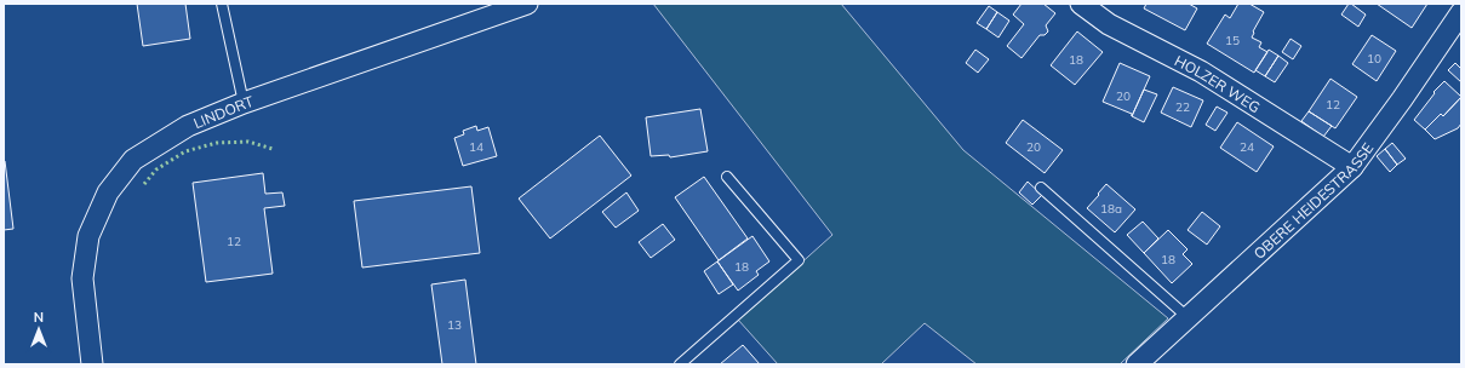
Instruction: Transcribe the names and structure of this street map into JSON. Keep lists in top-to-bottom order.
{
  "streets": {
    "street": ["HOLZER WEG", "LINDORT", "OBERE HEIDESTRASSE"]
  },
  "crossings": [
    ["HOLZER WEG", "OBERE HEIDESTRASSE"]
  ],
  "house_numbers": [
    "15",
    "10",
    "18",
    "20",
    "12",
    "22",
    "14",
    "20",
    "24",
    "18a",
    "12",
    "18",
    "18",
    "13"
  ],
  "north": "top"
}
